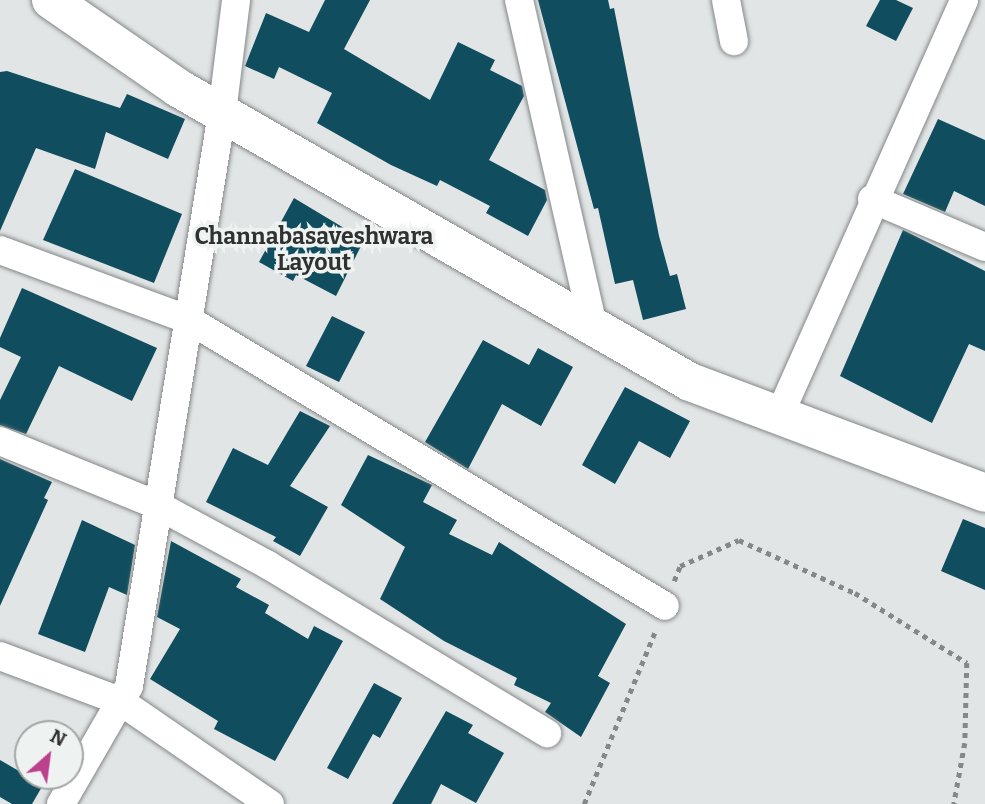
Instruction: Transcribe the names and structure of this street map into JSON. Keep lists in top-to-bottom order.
{
  "districts": ["Channabasaveshwara Layout"],
  "north": "top right"
}
